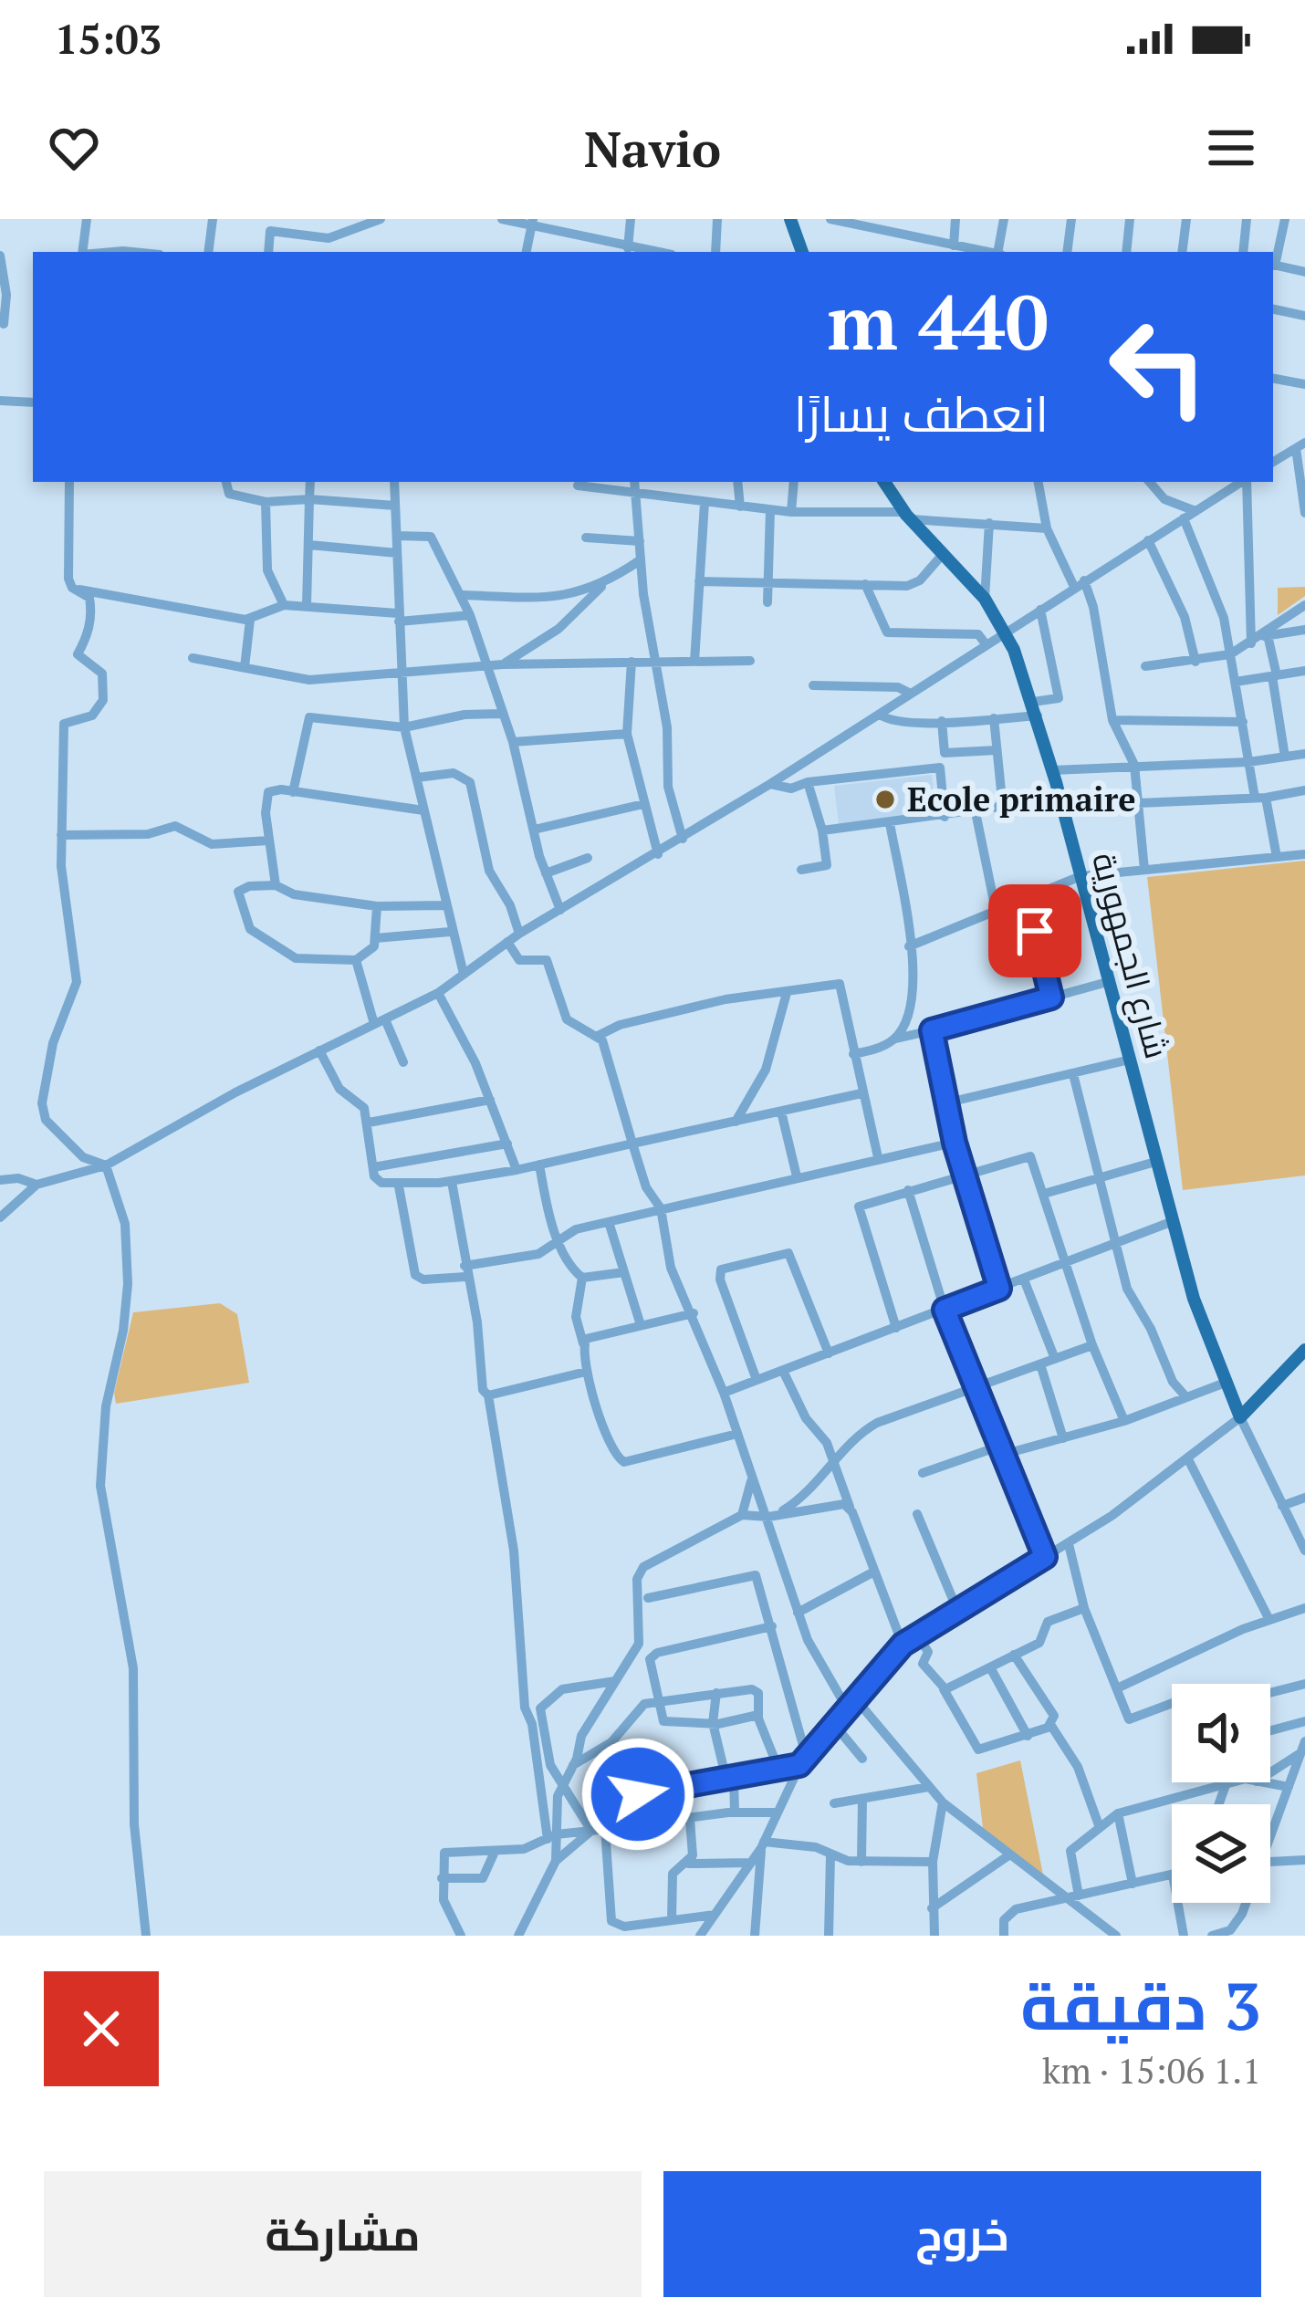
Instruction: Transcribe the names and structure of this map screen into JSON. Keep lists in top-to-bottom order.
{
  "streets": {
    "main road": ["شارع الجمهورية"]
  },
  "places": ["Ecole primaire"],
  "page": {
    "status": "15:03",
    "header": "Navio",
    "turn": ["440 m", "انعطف يسارًا"],
    "heading": ["3 دقيقة", "1.1 km · 15:06"],
    "buttons": ["خروج", "مشاركة"]
  }
}
